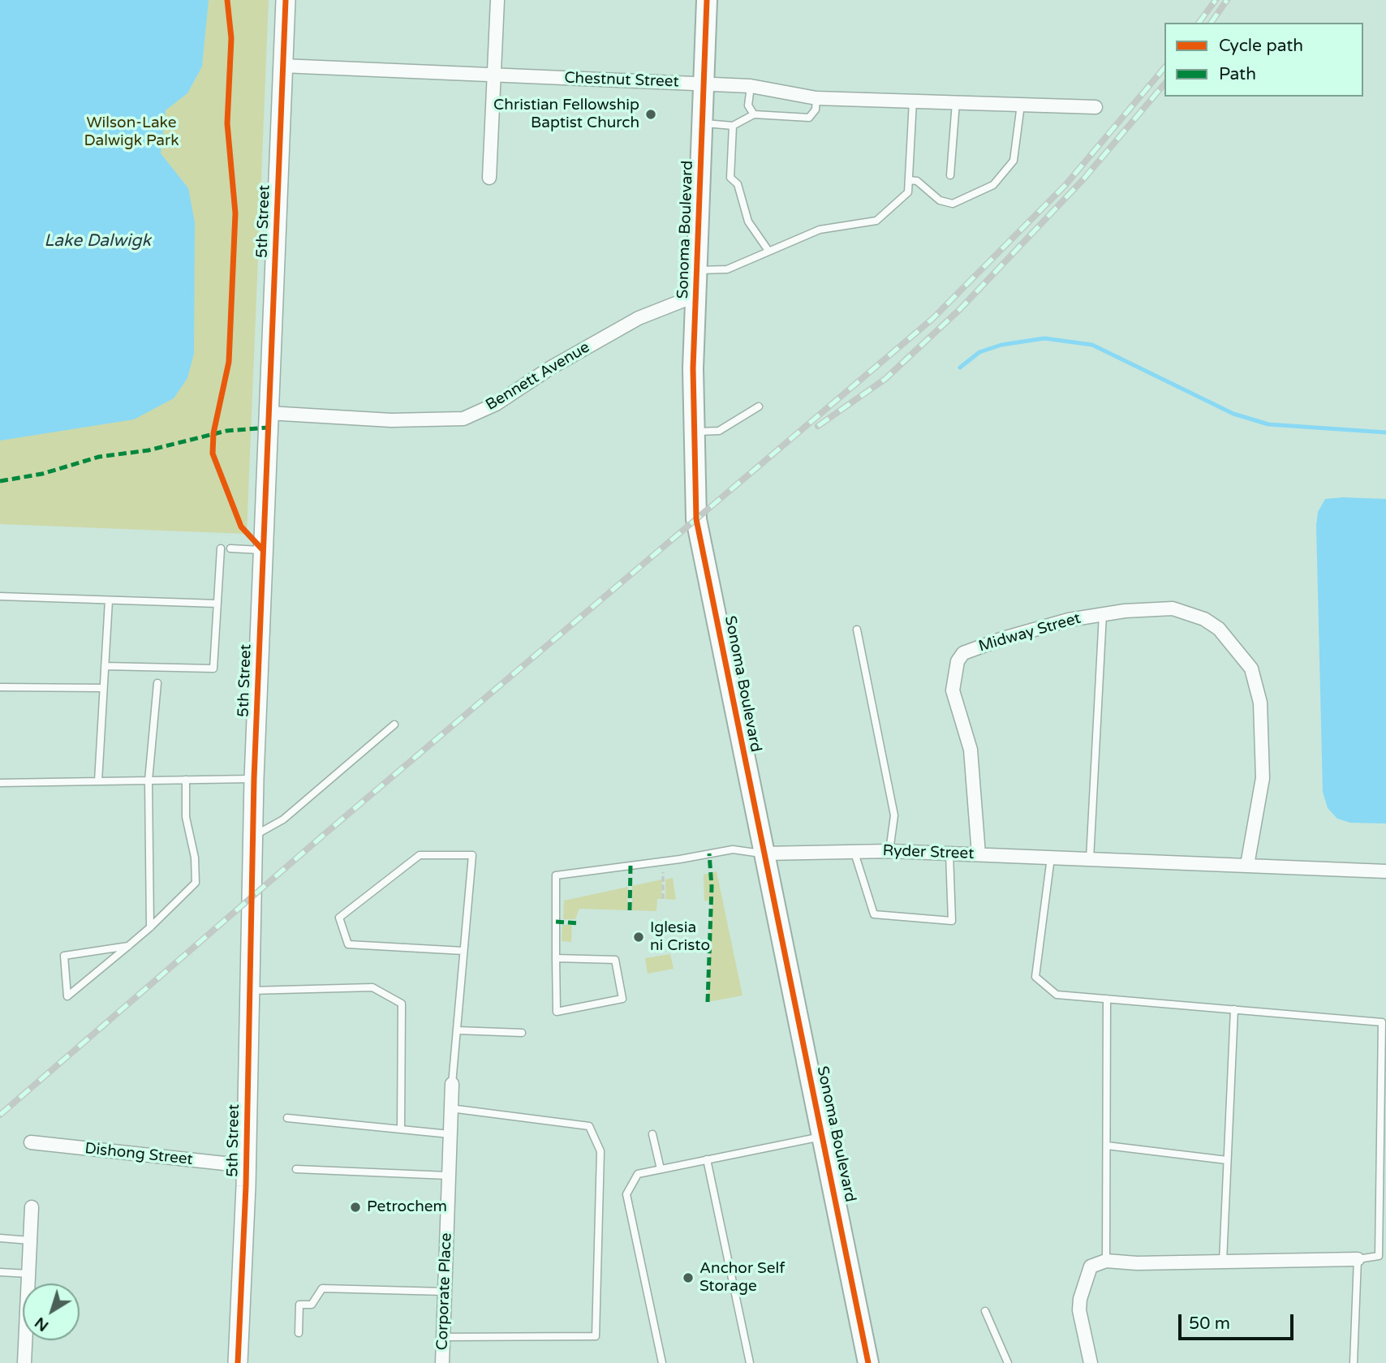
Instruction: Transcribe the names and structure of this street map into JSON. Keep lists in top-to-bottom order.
{
  "streets": {
    "main road": ["Sonoma Boulevard"],
    "street": [
      "Chestnut Street",
      "5th Street",
      "Bennett Avenue",
      "Midway Street",
      "Ryder Street",
      "Dishong Street",
      "Corporate Place"
    ]
  },
  "crossings": [
    ["Chestnut Street", "5th Street"],
    ["Chestnut Street", "Sonoma Boulevard"],
    ["5th Street", "Bennett Avenue"],
    ["5th Street", "Dishong Street"],
    ["Sonoma Boulevard", "Bennett Avenue"],
    ["Sonoma Boulevard", "Ryder Street"],
    ["Midway Street", "Ryder Street"]
  ],
  "water": ["Lake Dalwigk"],
  "parks": ["Wilson-Lake Dalwigk Park"],
  "places": [
    "Christian Fellowship Baptist Church",
    "Iglesia ni Cristo",
    "Petrochem",
    "Anchor Self Storage"
  ],
  "legend": ["Cycle path", "Path"],
  "scale_bar": "50 m",
  "north": "bottom left"
}
